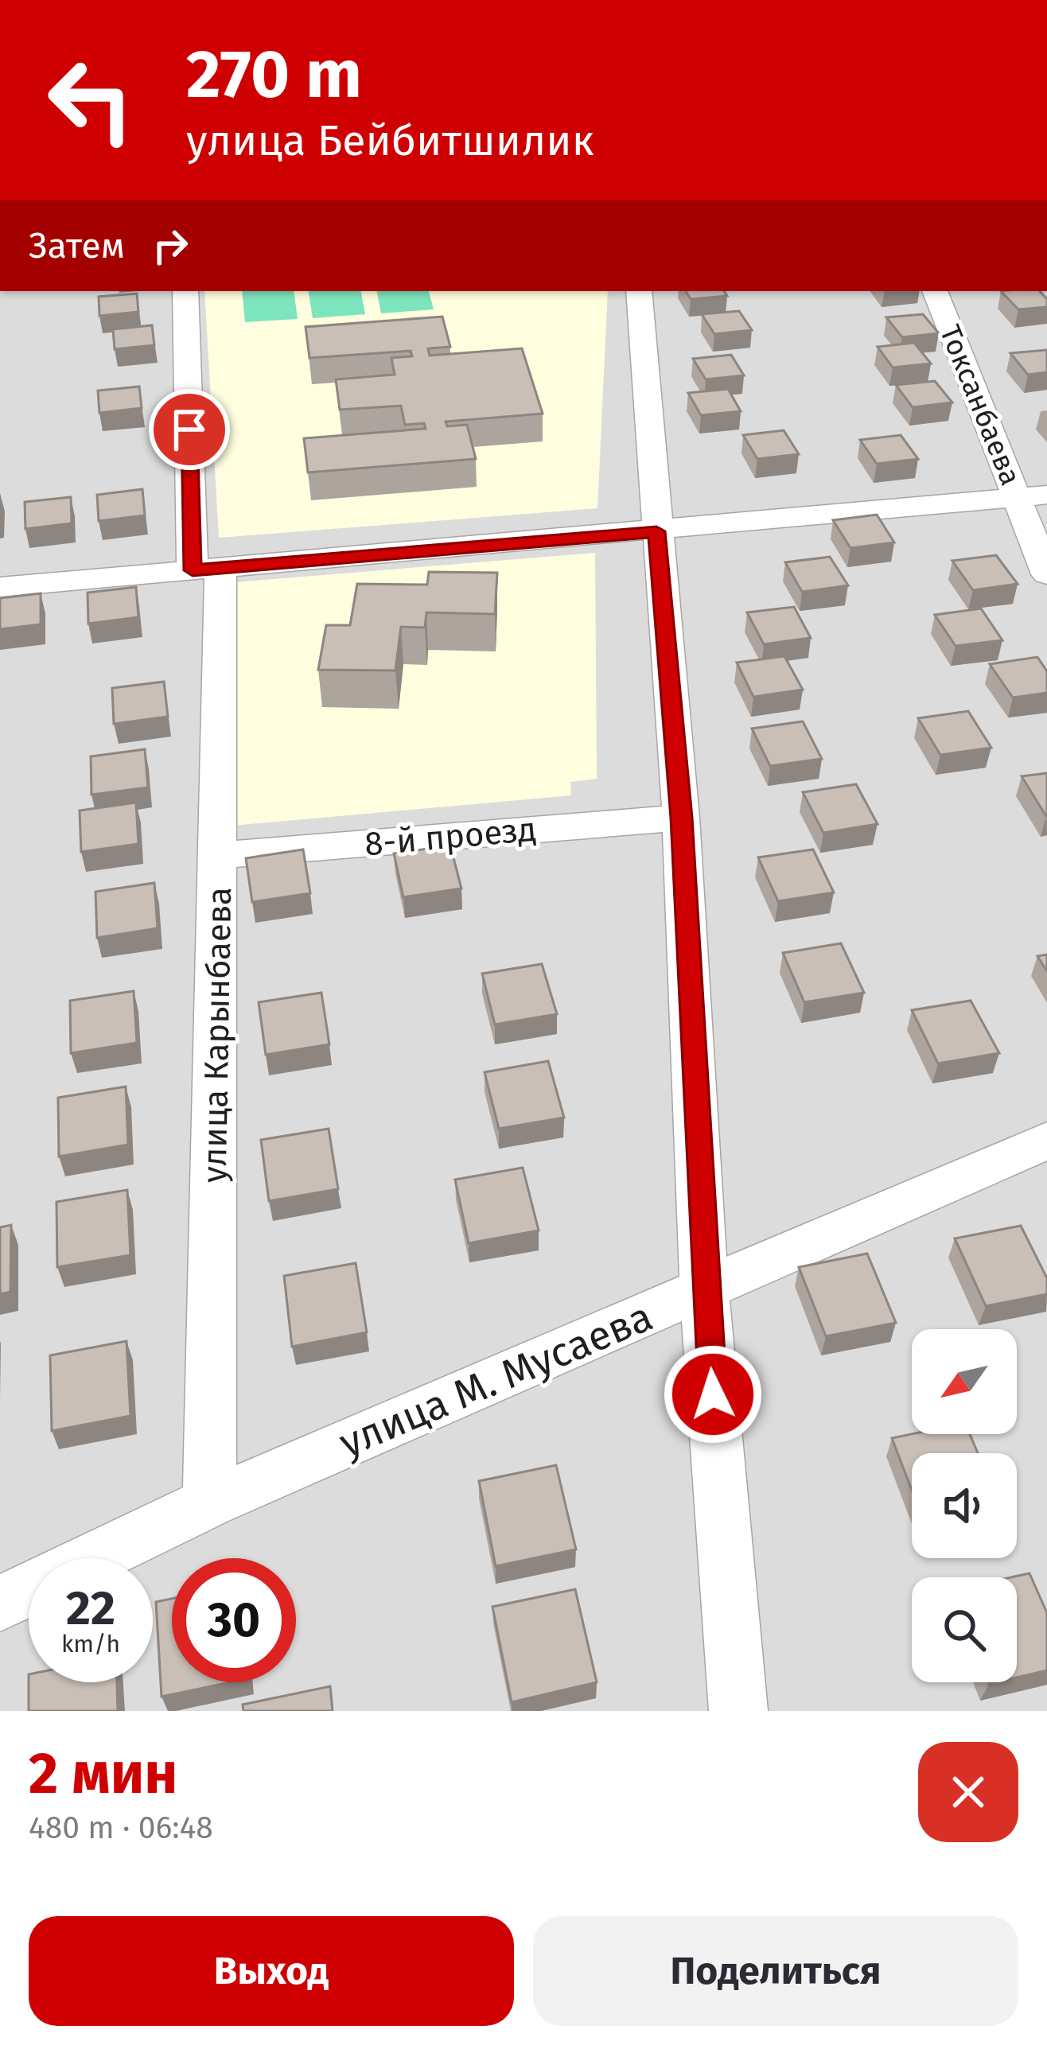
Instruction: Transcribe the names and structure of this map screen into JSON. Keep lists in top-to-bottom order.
{
  "streets": {
    "street": [
      "Токсанбаева",
      "8-й проезд",
      "улица Карынбаева",
      "улица М. Мусаева"
    ]
  },
  "crossings": [
    ["8-й проезд", "улица Карынбаева"],
    ["улица Карынбаева", "улица М. Мусаева"]
  ],
  "north": "bottom left",
  "page": {
    "turn": ["270 m", "улица Бейбитшилик"],
    "then": "Затем",
    "speed": "22 km/h",
    "limit": "30",
    "heading": ["2 мин", "480 m · 06:48"],
    "buttons": ["Выход", "Поделиться"]
  }
}
